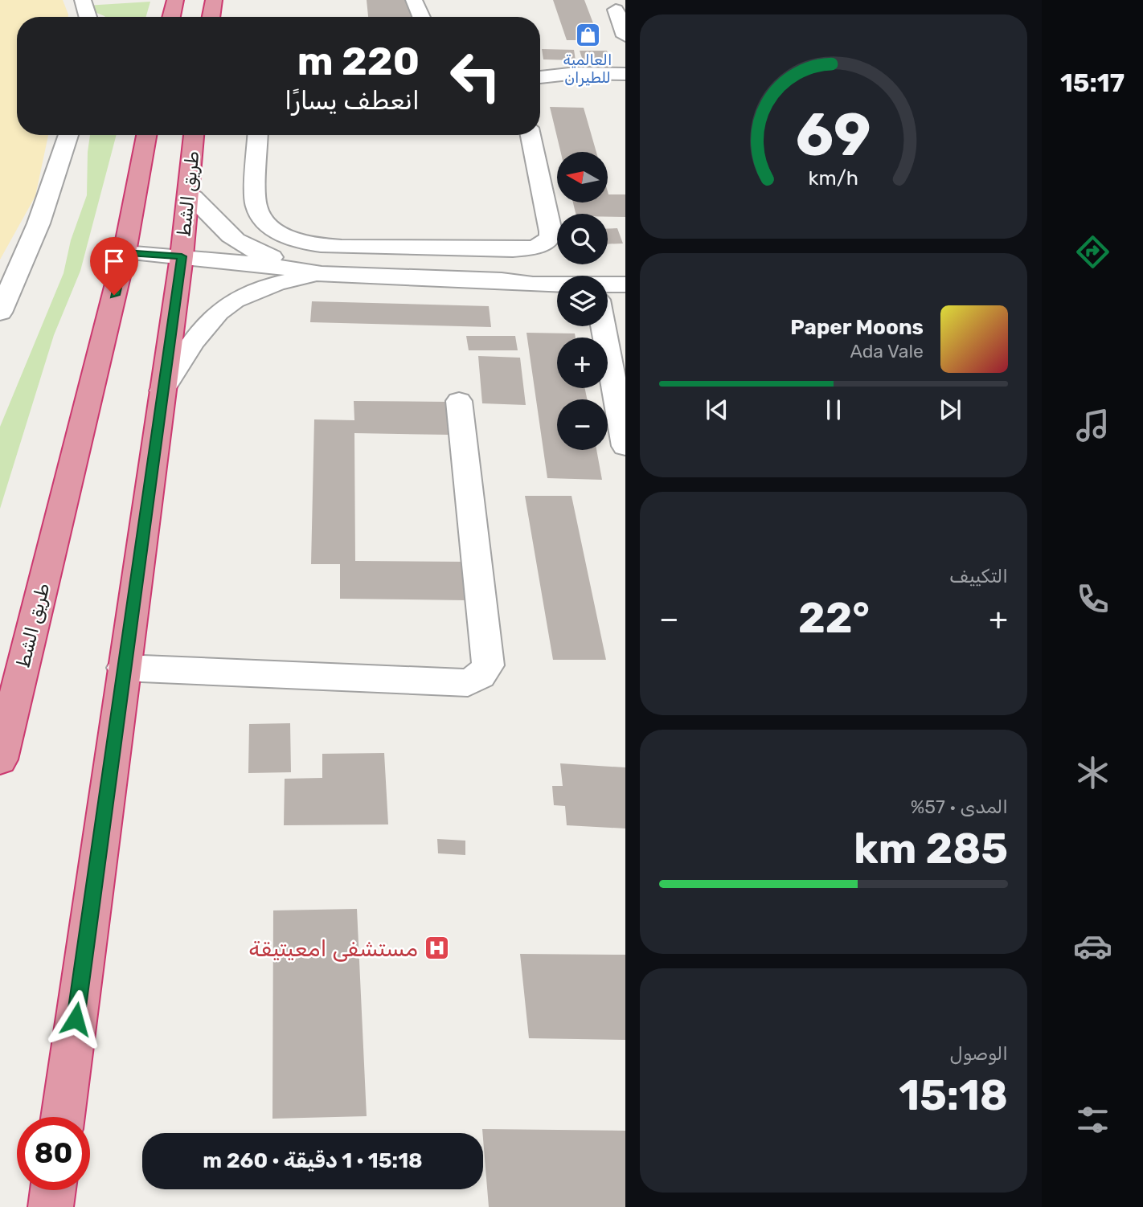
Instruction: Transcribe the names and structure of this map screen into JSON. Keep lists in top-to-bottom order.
{
  "streets": {
    "highway": ["طريق الشط"]
  },
  "places": {
    "shop": ["العالمية للطيران"],
    "hospital": ["مستشفى امعيتيقة"]
  },
  "north": "left",
  "page": {
    "tabs": "15:17",
    "turn": ["220 m", "انعطف يسارًا"],
    "map_buttons": ["+", "−"],
    "song": ["Paper Moons", "Ada Vale"],
    "tile": [
      "التكييف",
      ["المدى · 57%", "285 km"],
      ["الوصول", "15:18"]
    ],
    "heat": ["−", "22°", "+"],
    "limit": "80",
    "trip": "15:18 · 1 دقيقة · 260 m",
    "gauge": ["69", "km/h"]
  }
}
